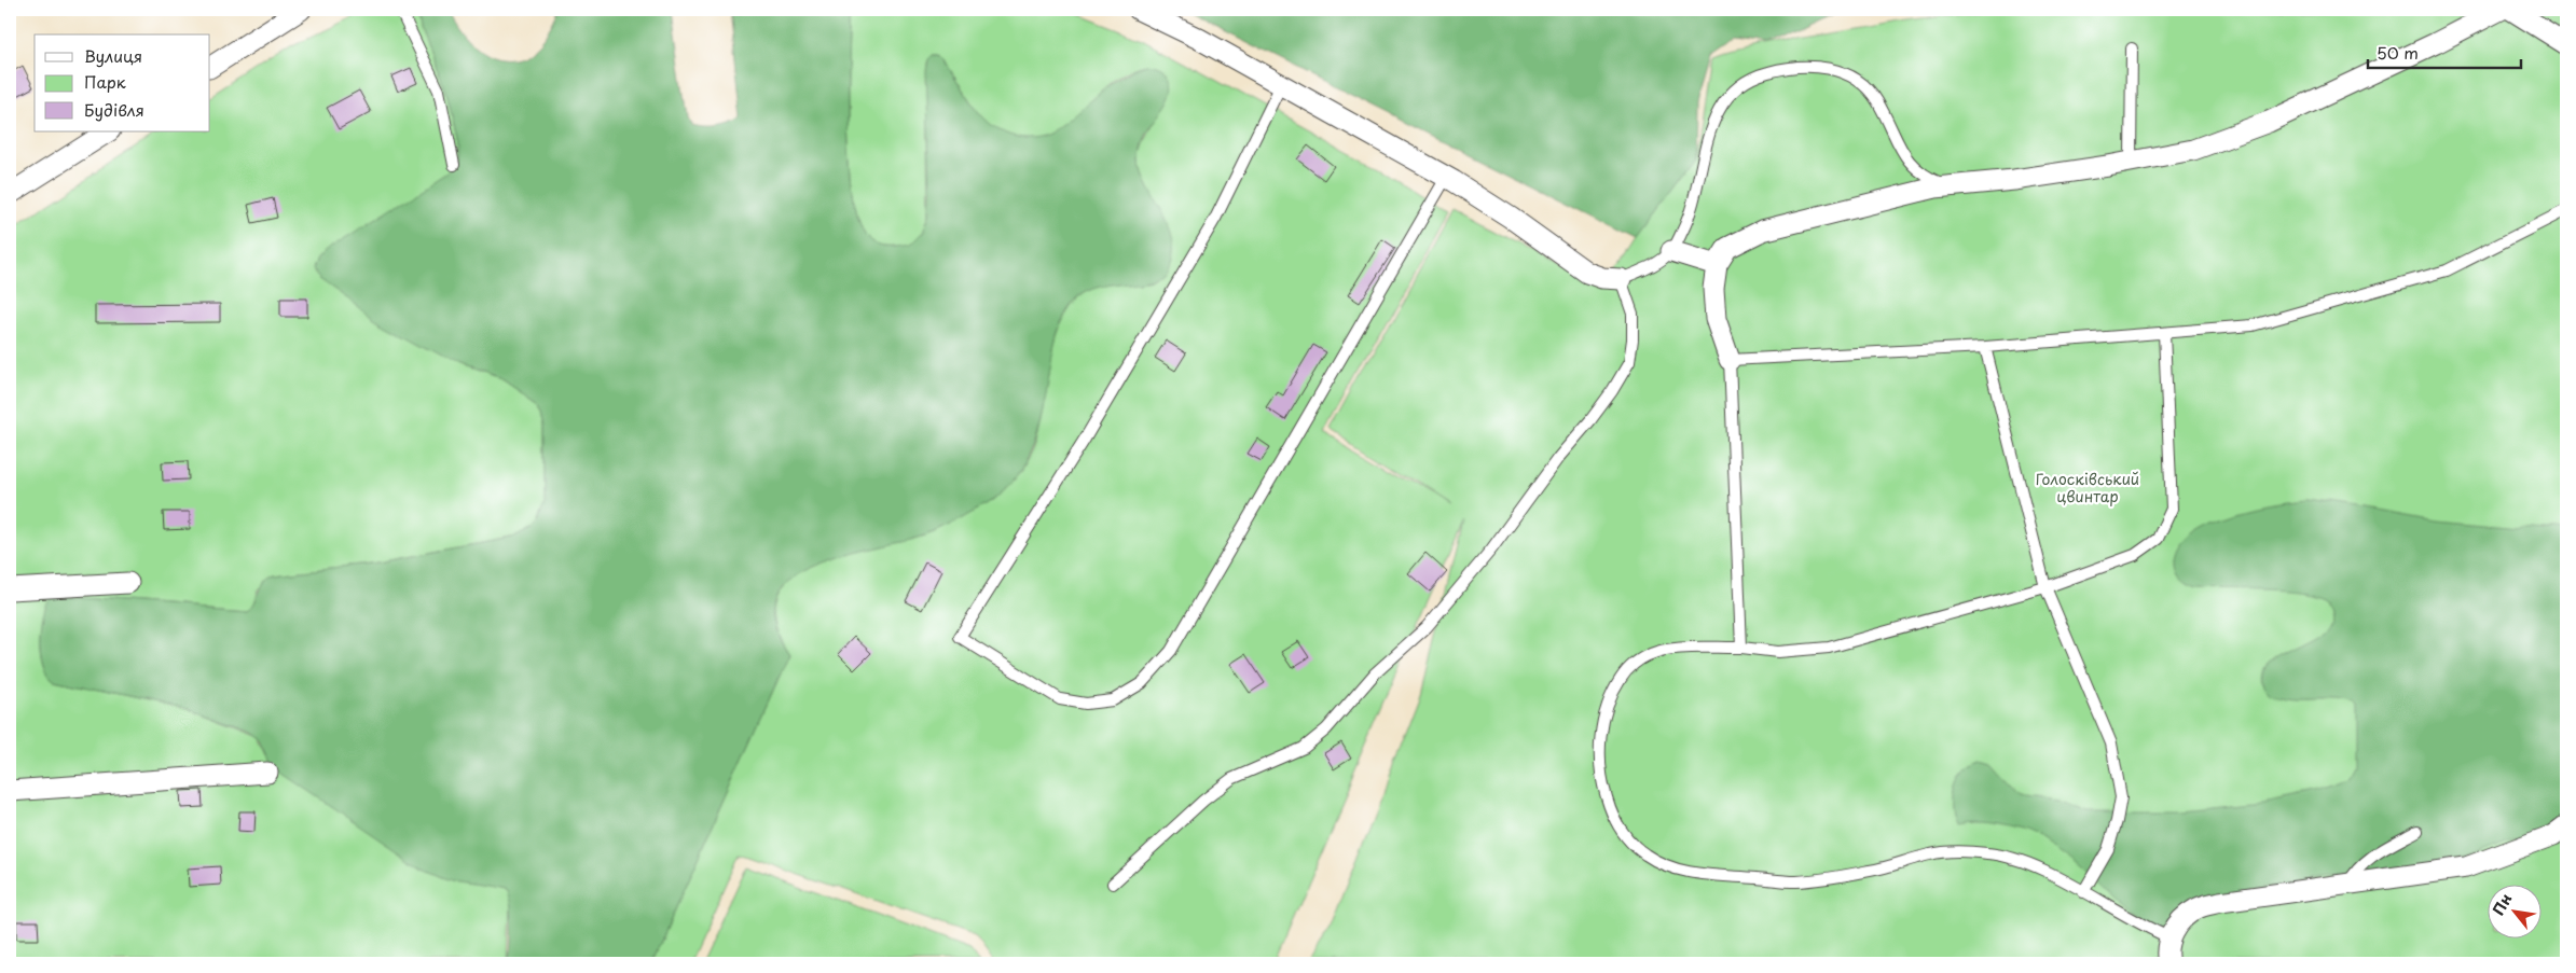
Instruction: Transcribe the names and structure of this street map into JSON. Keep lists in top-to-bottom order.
{
  "parks": ["Голосківський цвинтар"],
  "legend": ["Вулиця", "Парк", "Будівля"],
  "scale_bar": "50 m",
  "north": "top left"
}
